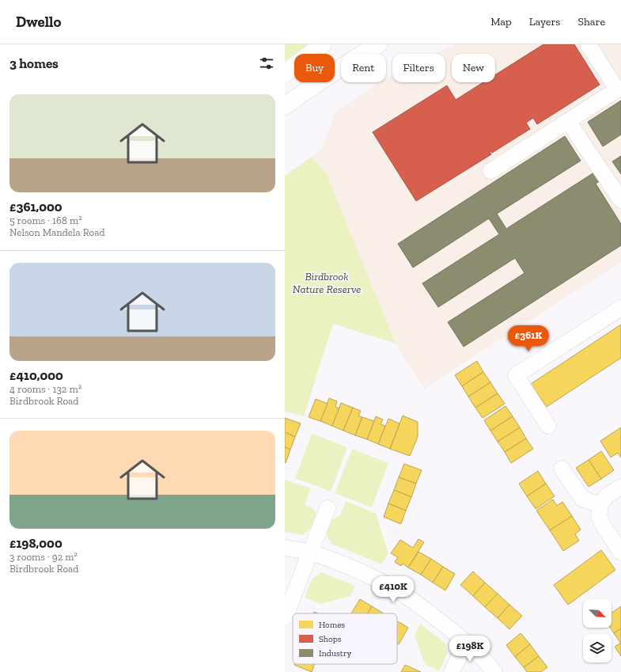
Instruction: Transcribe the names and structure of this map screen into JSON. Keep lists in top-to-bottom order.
{
  "parks": ["Birdbrook Nature Reserve"],
  "legend": ["Homes", "Shops", "Industry"],
  "north": "bottom right",
  "page": {
    "header": "Dwello",
    "nav": ["Map", "Layers", "Share"],
    "heading": "3 homes",
    "chip": [
      "Buy",
      "Rent",
      "Filters",
      "New"
    ],
    "list": [
      {
        "name": "£361,000",
        "note": "5 rooms · 168 m² · Nelson Mandela Road"
      },
      {
        "name": "£410,000",
        "note": "4 rooms · 132 m² · Birdbrook Road"
      },
      {
        "name": "£198,000",
        "note": "3 rooms · 92 m² · Birdbrook Road"
      }
    ],
    "price": ["£361K", "£410K", "£198K"]
  }
}
